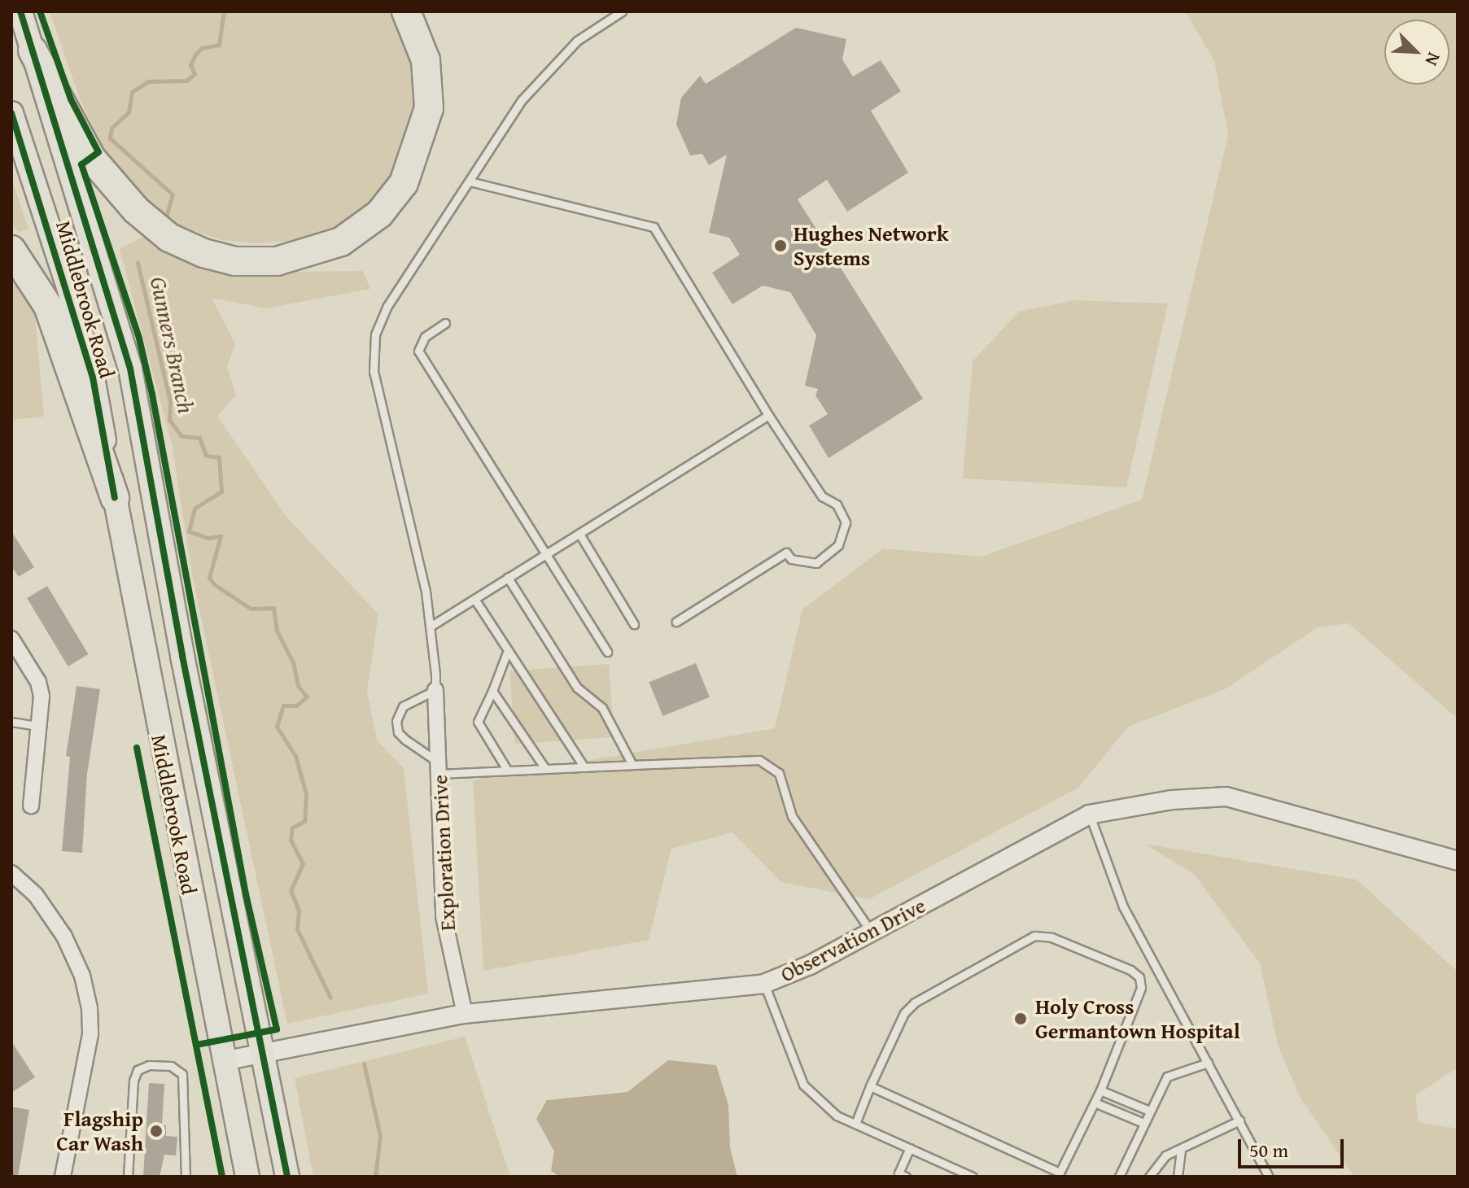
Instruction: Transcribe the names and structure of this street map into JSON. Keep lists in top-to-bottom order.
{
  "streets": {
    "main road": ["Middlebrook Road"],
    "street": ["Exploration Drive", "Observation Drive"]
  },
  "crossings": [
    ["Middlebrook Road", "Observation Drive"],
    ["Exploration Drive", "Observation Drive"]
  ],
  "water": ["Gunners Branch"],
  "places": ["Hughes Network Systems", "Holy Cross Germantown Hospital", "Flagship Car Wash"],
  "scale_bar": "50 m",
  "north": "bottom right"
}
